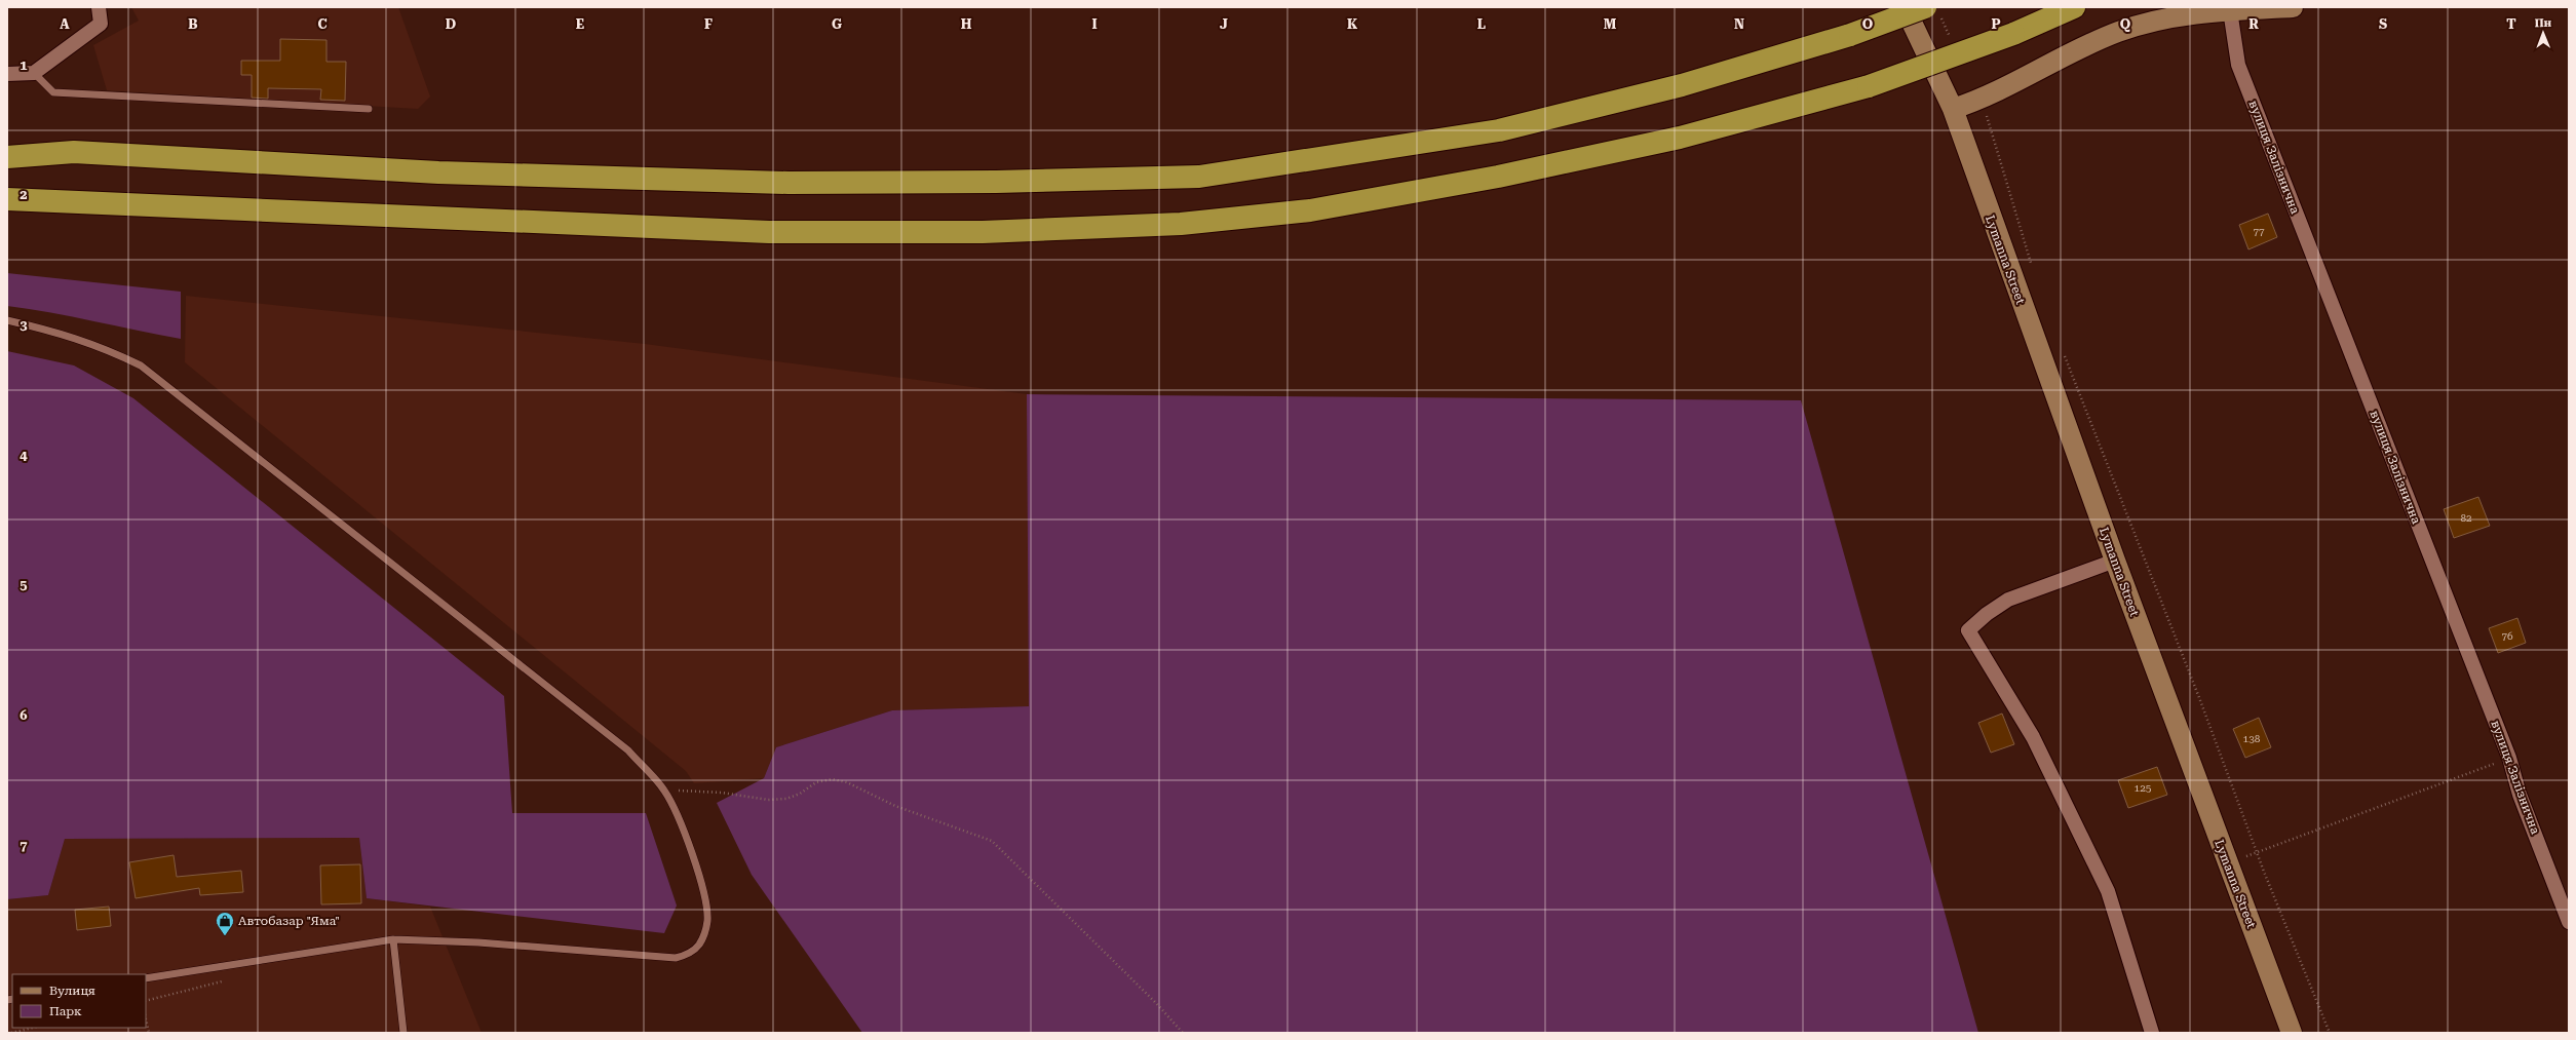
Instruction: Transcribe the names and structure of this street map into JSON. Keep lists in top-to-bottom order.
{
  "streets": {
    "main road": ["Lymanna Street"],
    "street": ["вулиця Залізнична"]
  },
  "places": {
    "shop": ["Автобазар \"Яма\""]
  },
  "house_numbers": [
    "77",
    "82",
    "76",
    "138",
    "125"
  ],
  "legend": ["Вулиця", "Парк"],
  "north": "top",
  "grid": {
    "columns": [
      "A",
      "B",
      "C",
      "D",
      "E",
      "F",
      "G",
      "H",
      "I",
      "J",
      "K",
      "L",
      "M",
      "N",
      "O",
      "P",
      "Q",
      "R",
      "S",
      "T"
    ],
    "rows": [
      "1",
      "2",
      "3",
      "4",
      "5",
      "6",
      "7"
    ]
  }
}
